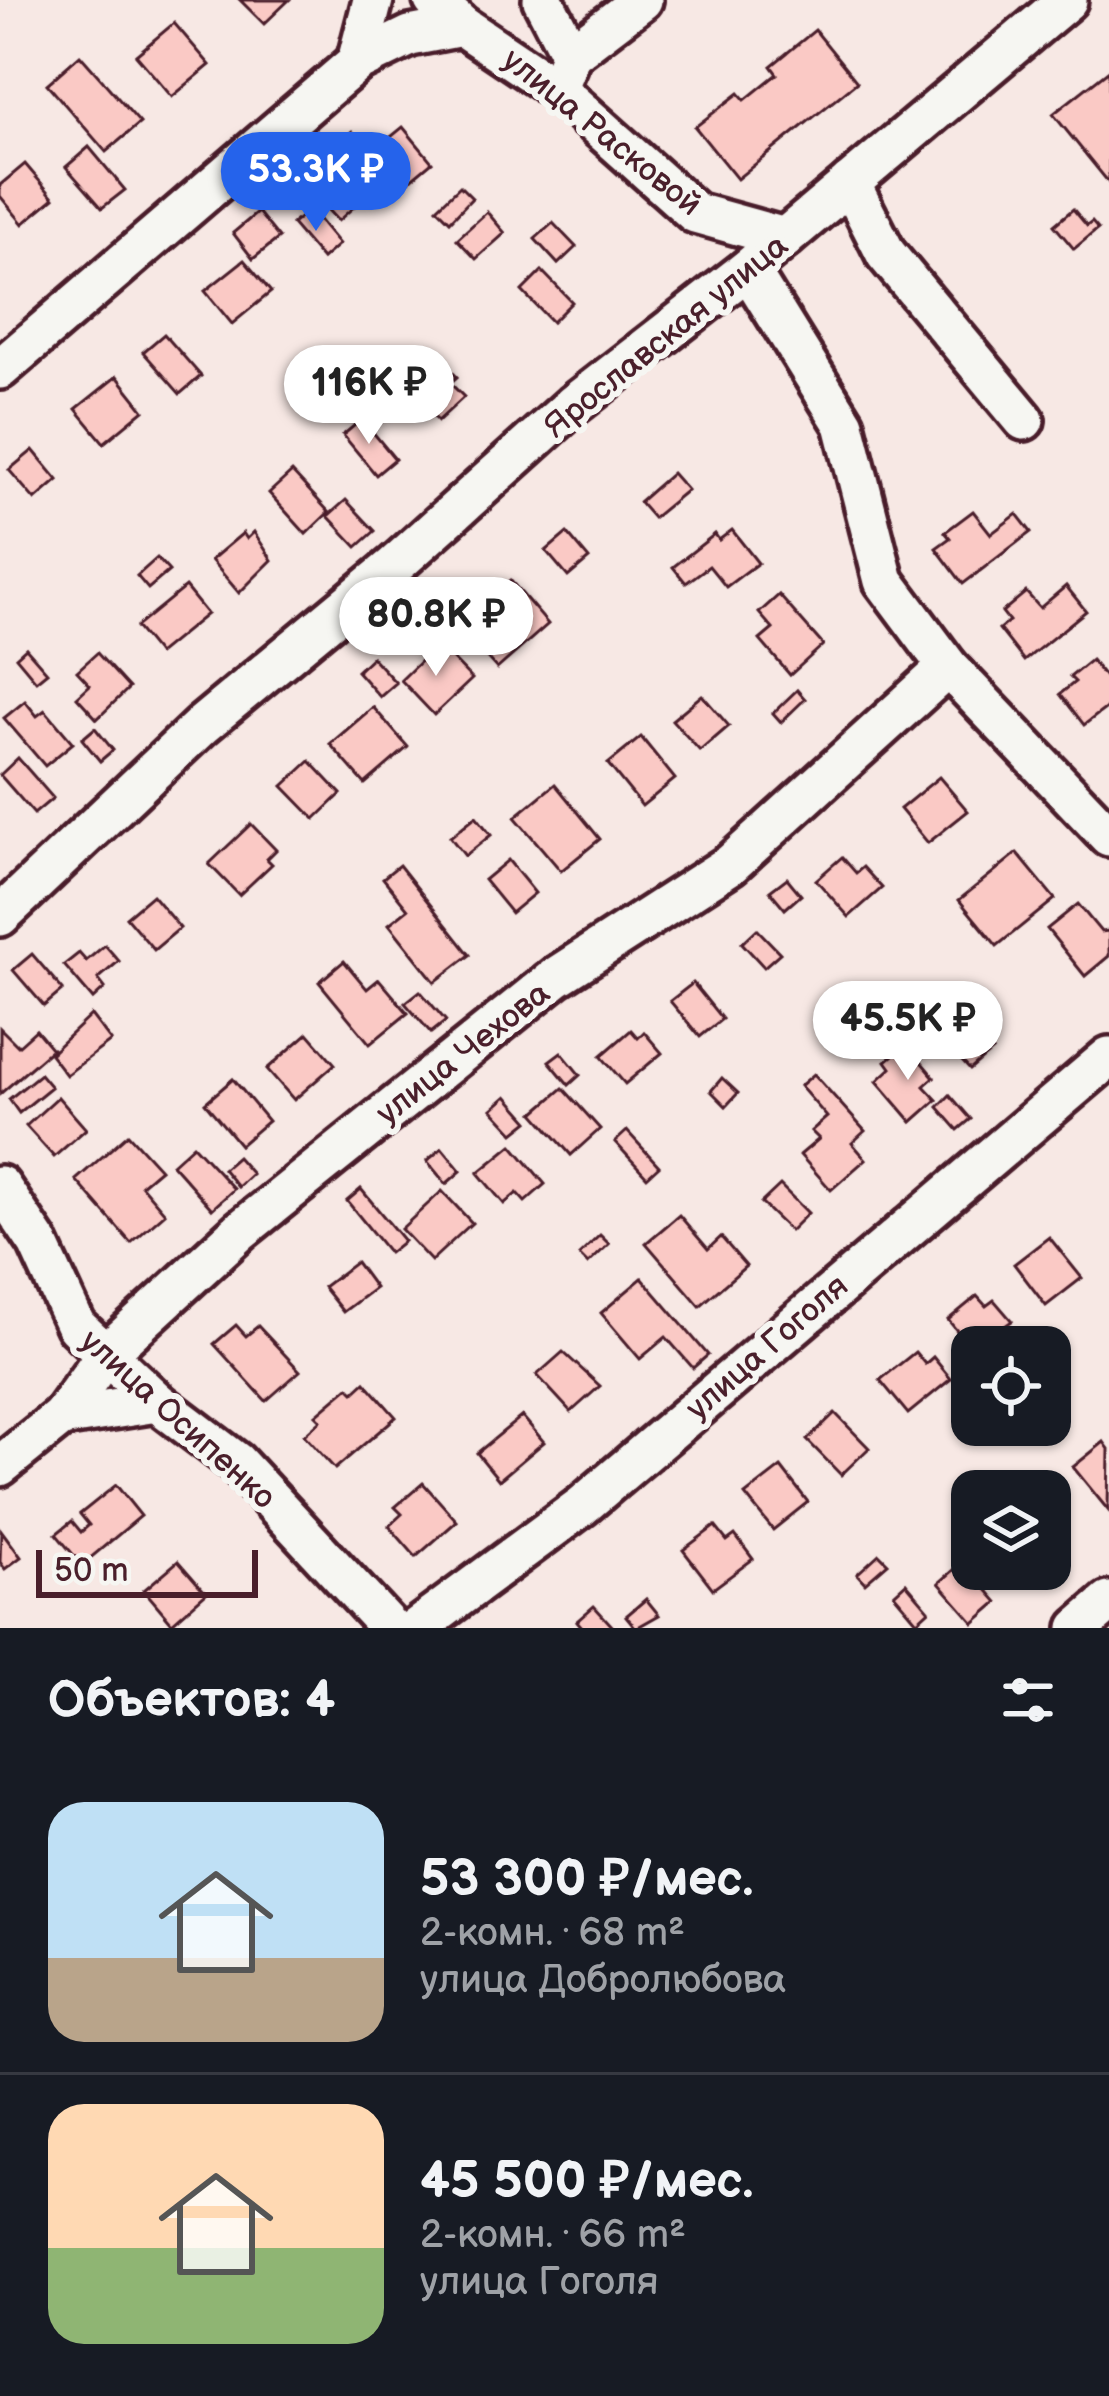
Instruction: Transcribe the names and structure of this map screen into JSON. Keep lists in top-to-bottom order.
{
  "streets": {
    "street": [
      "улица Расковой",
      "Ярославская улица",
      "улица Чехова",
      "улица Гоголя",
      "улица Осипенко"
    ]
  },
  "crossings": [
    ["улица Расковой", "Ярославская улица"],
    ["улица Чехова", "улица Осипенко"]
  ],
  "scale_bar": "50 m",
  "page": {
    "price": [
      "53.3K ₽",
      "116K ₽",
      "80.8K ₽",
      "45.5K ₽"
    ],
    "scale": "50 m",
    "heading": "Объектов: 4",
    "list": [
      {
        "name": "53 300 ₽/мес.",
        "note": "2-комн. · 68 m² · улица Добролюбова"
      },
      {
        "name": "45 500 ₽/мес.",
        "note": "2-комн. · 66 m² · улица Гоголя"
      }
    ]
  }
}
